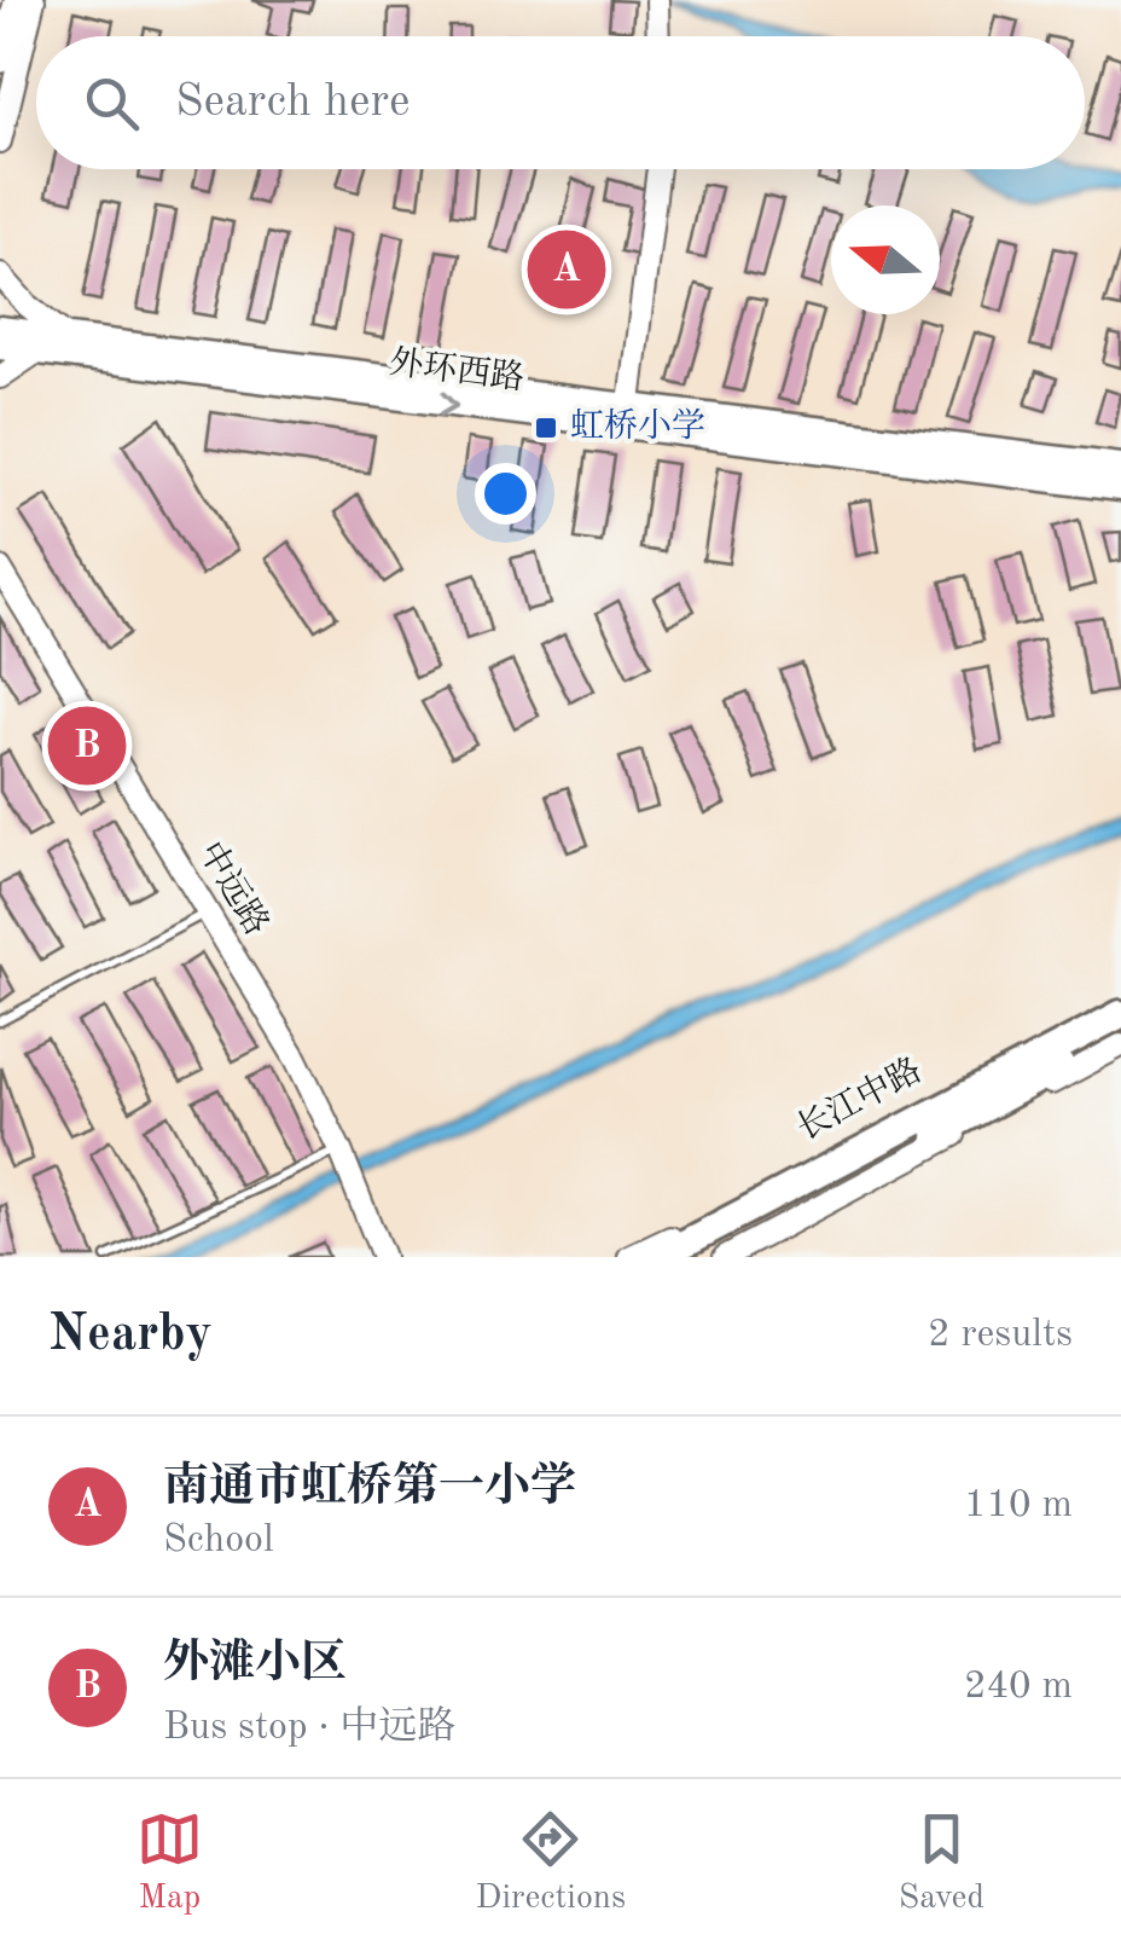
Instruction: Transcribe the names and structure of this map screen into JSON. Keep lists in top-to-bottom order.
{
  "streets": {
    "highway": ["长江中路"],
    "main road": ["外环西路", "中远路"]
  },
  "places": {
    "transit": ["虹桥小学"]
  },
  "north": "left",
  "page": {
    "search": "Search here",
    "pins": ["A", "B"],
    "heading": ["Nearby", "2 results"],
    "list": [
      {
        "mark": "A",
        "name": "南通市虹桥第一小学",
        "note": "School",
        "value": "110 m"
      },
      {
        "mark": "B",
        "name": "外滩小区",
        "note": "Bus stop · 中远路",
        "value": "240 m"
      }
    ],
    "nav": ["Map", "Directions", "Saved"]
  }
}
